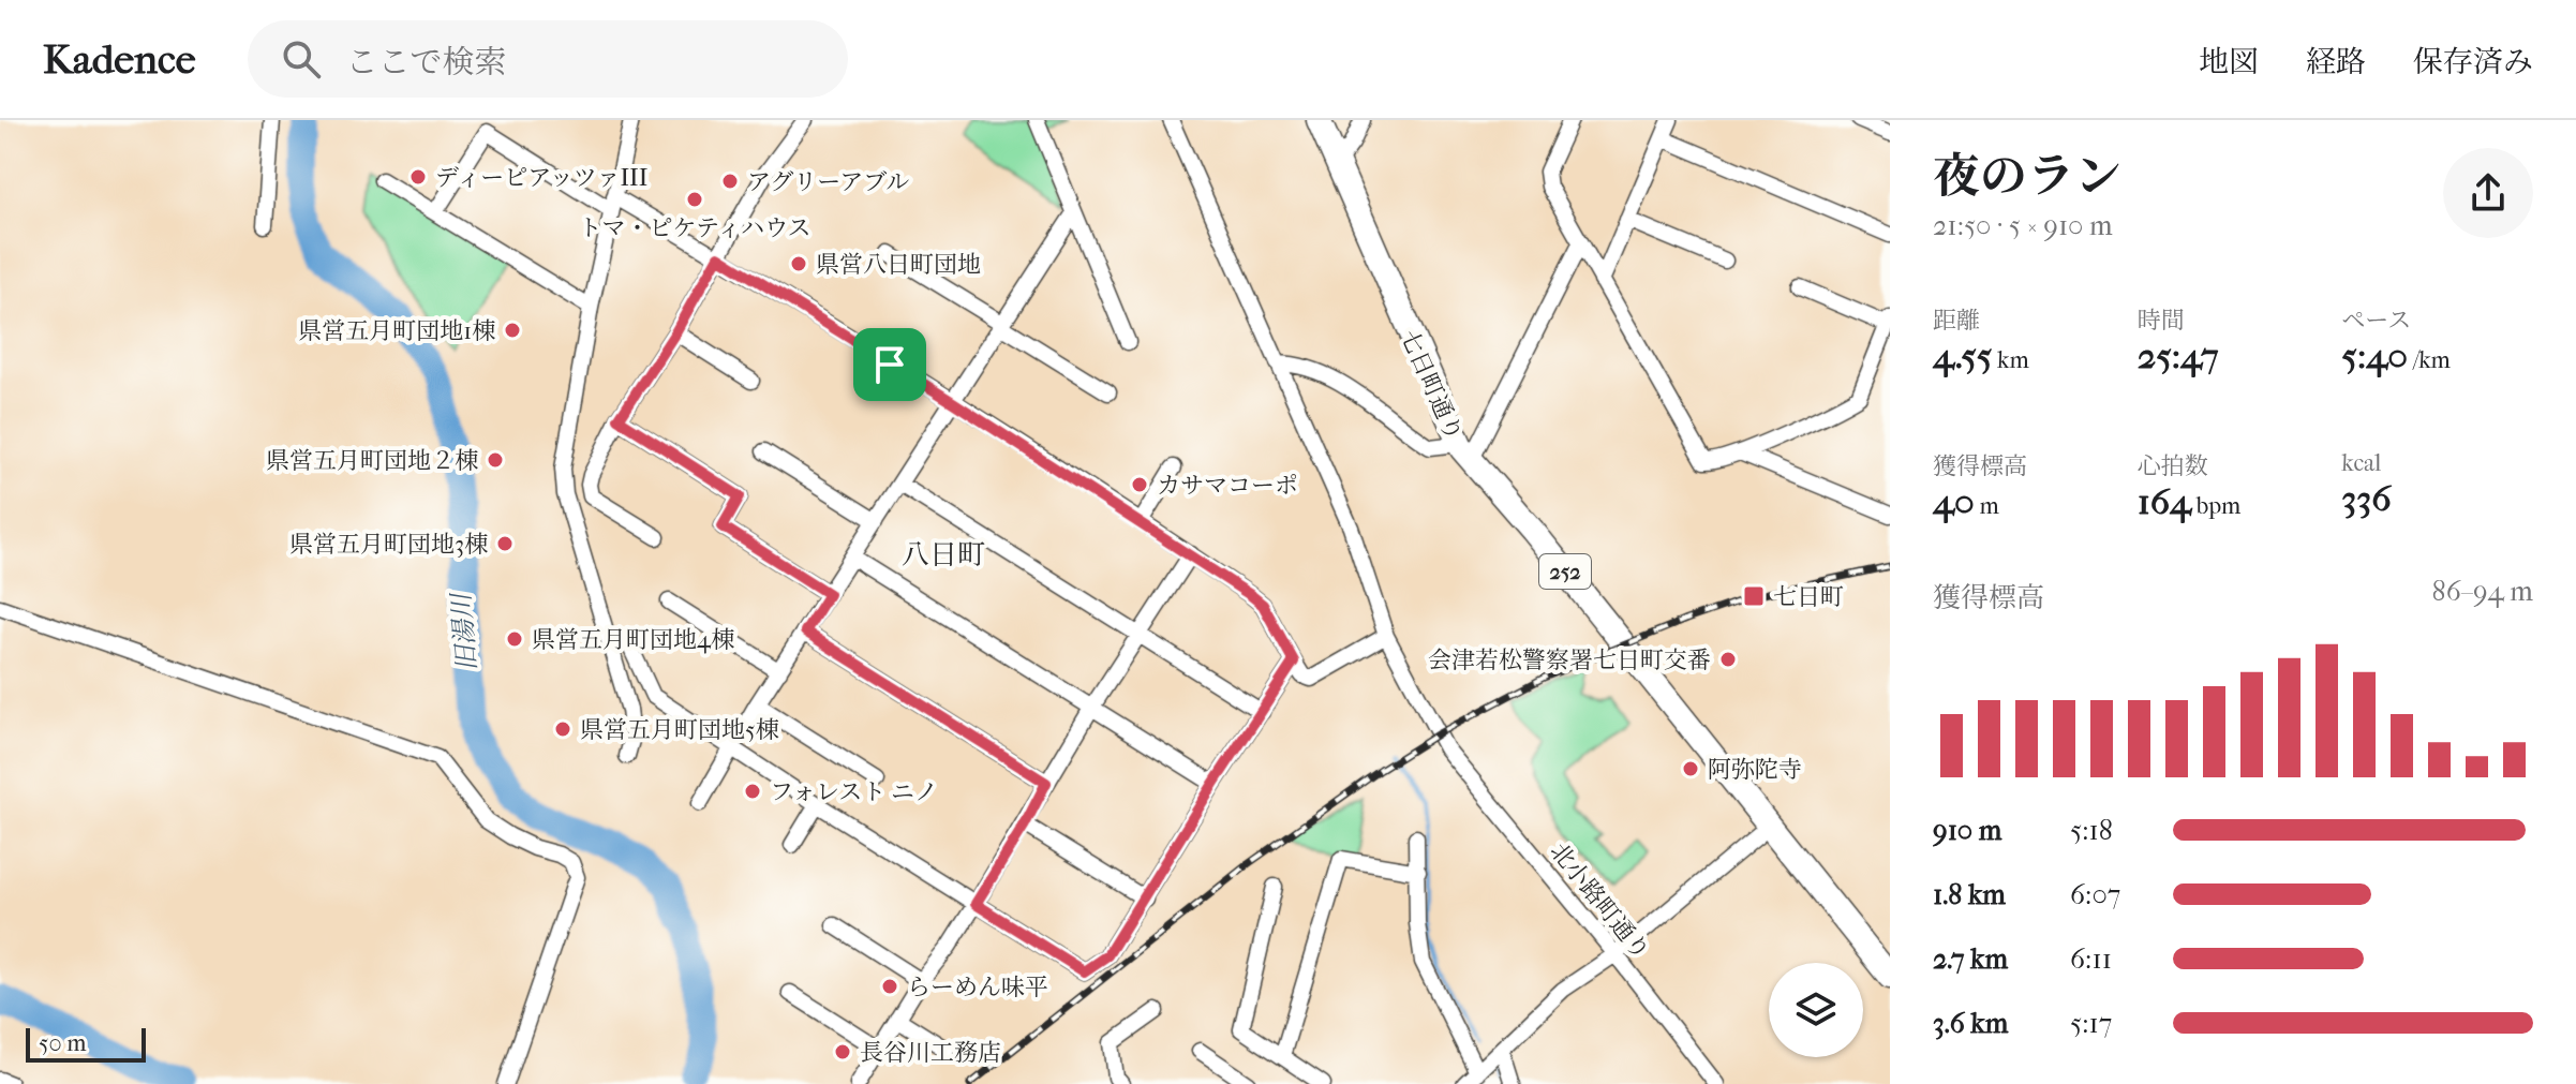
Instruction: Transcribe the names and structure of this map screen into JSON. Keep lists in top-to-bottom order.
{
  "streets": {
    "highway": ["七日町通り", "252"],
    "street": ["北小路町通り"]
  },
  "districts": ["八日町"],
  "water": ["旧湯川"],
  "places": {
    "other": [
      "ディーピアッツァIII",
      "アグリーアブル",
      "トマ・ピケティハウス",
      "県営八日町団地",
      "県営五月町団地1棟",
      "県営五月町団地２棟",
      "カサマコーポ",
      "県営五月町団地3棟",
      "県営五月町団地4棟",
      "会津若松警察署七日町交番",
      "県営五月町団地5棟",
      "阿弥陀寺",
      "フォレスト ニノ",
      "らーめん味平",
      "長谷川工務店"
    ],
    "transit": ["七日町"]
  },
  "scale_bar": "50 m",
  "page": {
    "header": "Kadence",
    "search": "ここで検索",
    "nav": ["地図", "経路", "保存済み"],
    "heading": ["夜のラン", "21:50 · 5 × 910 m"],
    "stats": [
      ["距離", "4.55 km"],
      ["時間", "25:47"],
      ["ペース", "5:40 /km"],
      ["獲得標高", "40 m"],
      ["心拍数", "164 bpm"],
      ["kcal", "336"]
    ],
    "chart": ["獲得標高", "86–94 m"],
    "list": [
      {
        "name": "910 m",
        "note": "5:18"
      },
      {
        "name": "1.8 km",
        "note": "6:07"
      },
      {
        "name": "2.7 km",
        "note": "6:11"
      },
      {
        "name": "3.6 km",
        "note": "5:17"
      }
    ],
    "scale": "50 m"
  }
}
